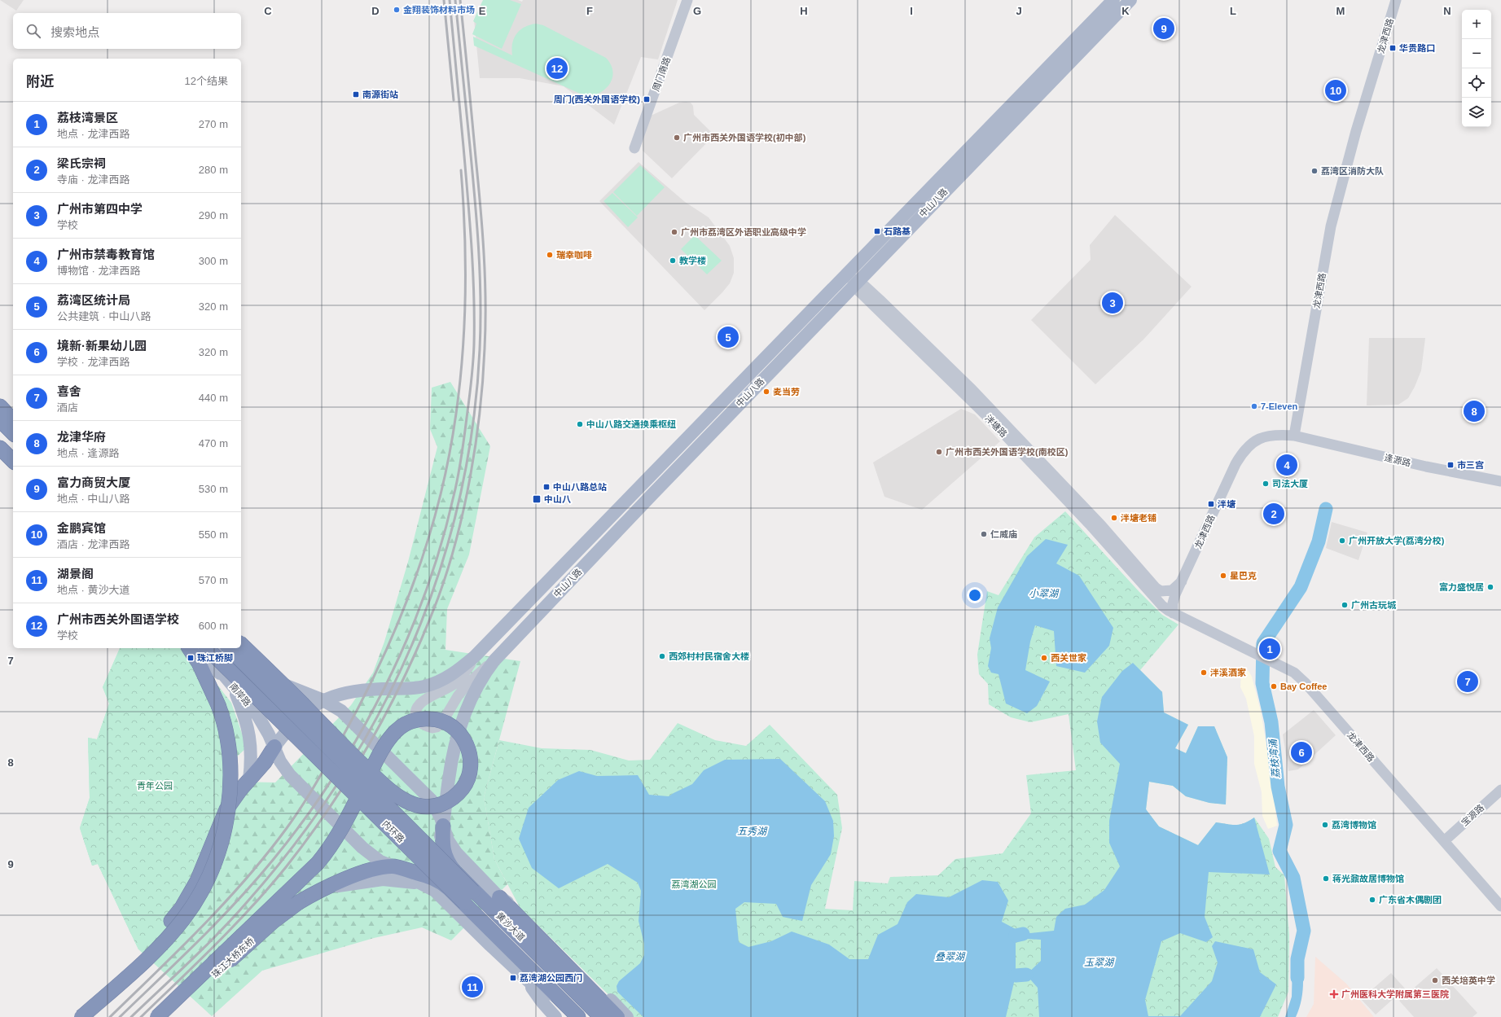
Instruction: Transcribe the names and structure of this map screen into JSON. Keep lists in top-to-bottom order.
{
  "streets": {
    "highway": ["内环路", "黄沙大道", "珠江大桥东桥"],
    "main road": ["中山八路", "南岸路"],
    "street": [
      "龙津西路",
      "周门南路",
      "泮塘路",
      "逢源路",
      "宝源路"
    ]
  },
  "crossings": [
    ["龙津西路", "泮塘路"],
    ["龙津西路", "逢源路"],
    ["龙津西路", "宝源路"],
    ["中山八路", "泮塘路"],
    ["中山八路", "南岸路"],
    ["中山八路", "黄沙大道"],
    ["中山八路", "珠江大桥东桥"],
    ["南岸路", "黄沙大道"],
    ["南岸路", "珠江大桥东桥"],
    ["内环路", "黄沙大道"],
    ["黄沙大道", "珠江大桥东桥"]
  ],
  "water": [
    "小翠湖",
    "荔枝湾涌",
    "五秀湖",
    "叠翠湖",
    "玉翠湖"
  ],
  "parks": ["青年公园", "荔湾湖公园"],
  "places": {
    "other": [
      "金翔装饰材料市场",
      "广州市西关外国语学校(初中部)",
      "荔湾区消防大队",
      "广州市荔湾区外语职业高级中学",
      "瑞幸咖啡",
      "教学楼",
      "麦当劳",
      "7-Eleven",
      "中山八路交通换乘枢纽",
      "广州市西关外国语学校(南校区)",
      "司法大厦",
      "泮塘老铺",
      "仁威庙",
      "广州开放大学(荔湾分校)",
      "星巴克",
      "富力盛悦居",
      "广州古玩城",
      "西郊村村民宿舍大楼",
      "西关世家",
      "泮溪酒家",
      "Bay Coffee",
      "荔湾博物馆",
      "蒋光鼐故居博物馆",
      "广东省木偶剧团",
      "西关培英中学"
    ],
    "transit": [
      "华贵路口",
      "南源街站",
      "周门(西关外国语学校)",
      "石路基",
      "市三宫",
      "中山八路总站",
      "中山八",
      "泮塘",
      "珠江桥脚",
      "荔湾湖公园西门"
    ],
    "health": ["广州医科大学附属第三医院"]
  },
  "page": {
    "map_buttons": ["+", "−"],
    "search": "搜索地点",
    "pins": [
      "9",
      "12",
      "10",
      "3",
      "5",
      "8",
      "4",
      "2",
      "1",
      "7",
      "6",
      "11"
    ],
    "heading": ["附近", "12个结果"],
    "list": [
      {
        "mark": "1",
        "name": "荔枝湾景区",
        "note": "地点 · 龙津西路",
        "value": "270 m"
      },
      {
        "mark": "2",
        "name": "梁氏宗祠",
        "note": "寺庙 · 龙津西路",
        "value": "280 m"
      },
      {
        "mark": "3",
        "name": "广州市第四中学",
        "note": "学校",
        "value": "290 m"
      },
      {
        "mark": "4",
        "name": "广州市禁毒教育馆",
        "note": "博物馆 · 龙津西路",
        "value": "300 m"
      },
      {
        "mark": "5",
        "name": "荔湾区统计局",
        "note": "公共建筑 · 中山八路",
        "value": "320 m"
      },
      {
        "mark": "6",
        "name": "境新·新果幼儿园",
        "note": "学校 · 龙津西路",
        "value": "320 m"
      },
      {
        "mark": "7",
        "name": "喜舍",
        "note": "酒店",
        "value": "440 m"
      },
      {
        "mark": "8",
        "name": "龙津华府",
        "note": "地点 · 逢源路",
        "value": "470 m"
      },
      {
        "mark": "9",
        "name": "富力商贸大厦",
        "note": "地点 · 中山八路",
        "value": "530 m"
      },
      {
        "mark": "10",
        "name": "金鹏宾馆",
        "note": "酒店 · 龙津西路",
        "value": "550 m"
      },
      {
        "mark": "11",
        "name": "湖景阁",
        "note": "地点 · 黄沙大道",
        "value": "570 m"
      },
      {
        "mark": "12",
        "name": "广州市西关外国语学校",
        "note": "学校",
        "value": "600 m"
      }
    ]
  },
  "grid": {
    "columns": [
      "C",
      "D",
      "E",
      "F",
      "G",
      "H",
      "I",
      "J",
      "K",
      "L",
      "M",
      "N"
    ],
    "rows": ["7", "8", "9"]
  }
}
